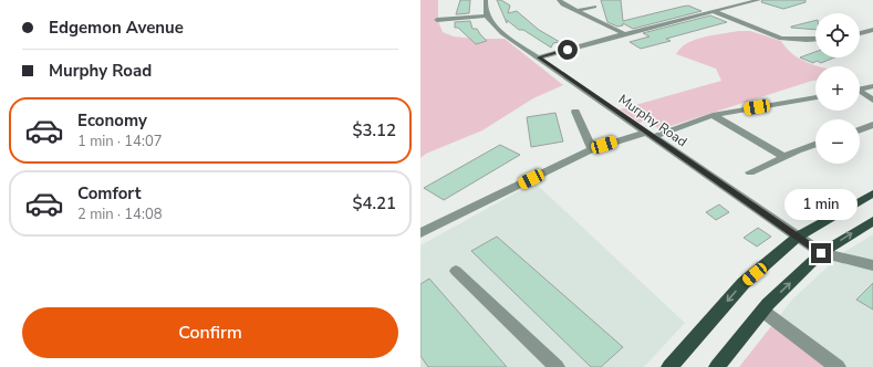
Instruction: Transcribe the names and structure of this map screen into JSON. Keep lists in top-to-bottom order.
{
  "streets": {
    "street": ["Murphy Road"]
  },
  "page": {
    "banner": ["Edgemon Avenue", "Murphy Road"],
    "map_buttons": ["+", "−"],
    "list": [
      {
        "name": "Economy",
        "note": "1 min · 14:07",
        "value": "$3.12"
      },
      {
        "name": "Comfort",
        "note": "2 min · 14:08",
        "value": "$4.21"
      }
    ],
    "bubble": "1 min",
    "buttons": "Confirm"
  }
}
